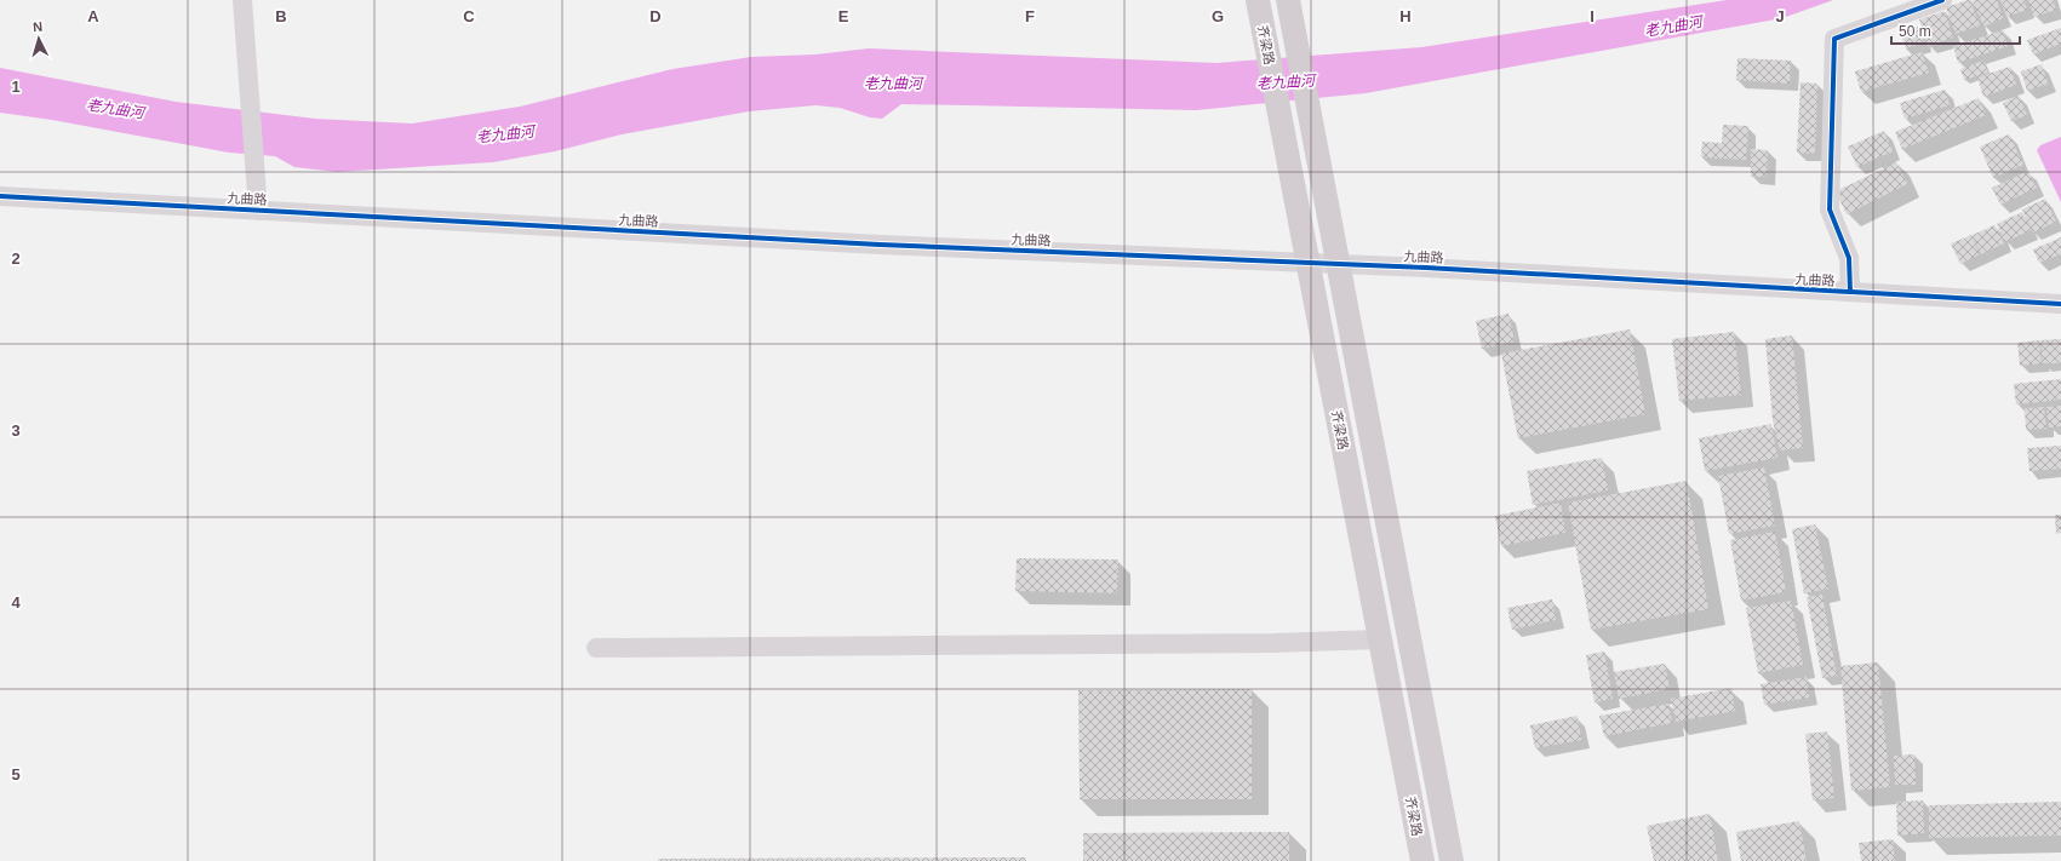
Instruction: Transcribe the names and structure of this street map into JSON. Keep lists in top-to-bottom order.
{
  "streets": {
    "main road": ["齐梁路"],
    "street": ["九曲路"]
  },
  "crossings": [
    ["齐梁路", "九曲路"]
  ],
  "water": ["老九曲河"],
  "scale_bar": "50 m",
  "north": "top",
  "grid": {
    "columns": [
      "A",
      "B",
      "C",
      "D",
      "E",
      "F",
      "G",
      "H",
      "I",
      "J"
    ],
    "rows": [
      "1",
      "2",
      "3",
      "4",
      "5"
    ]
  }
}
